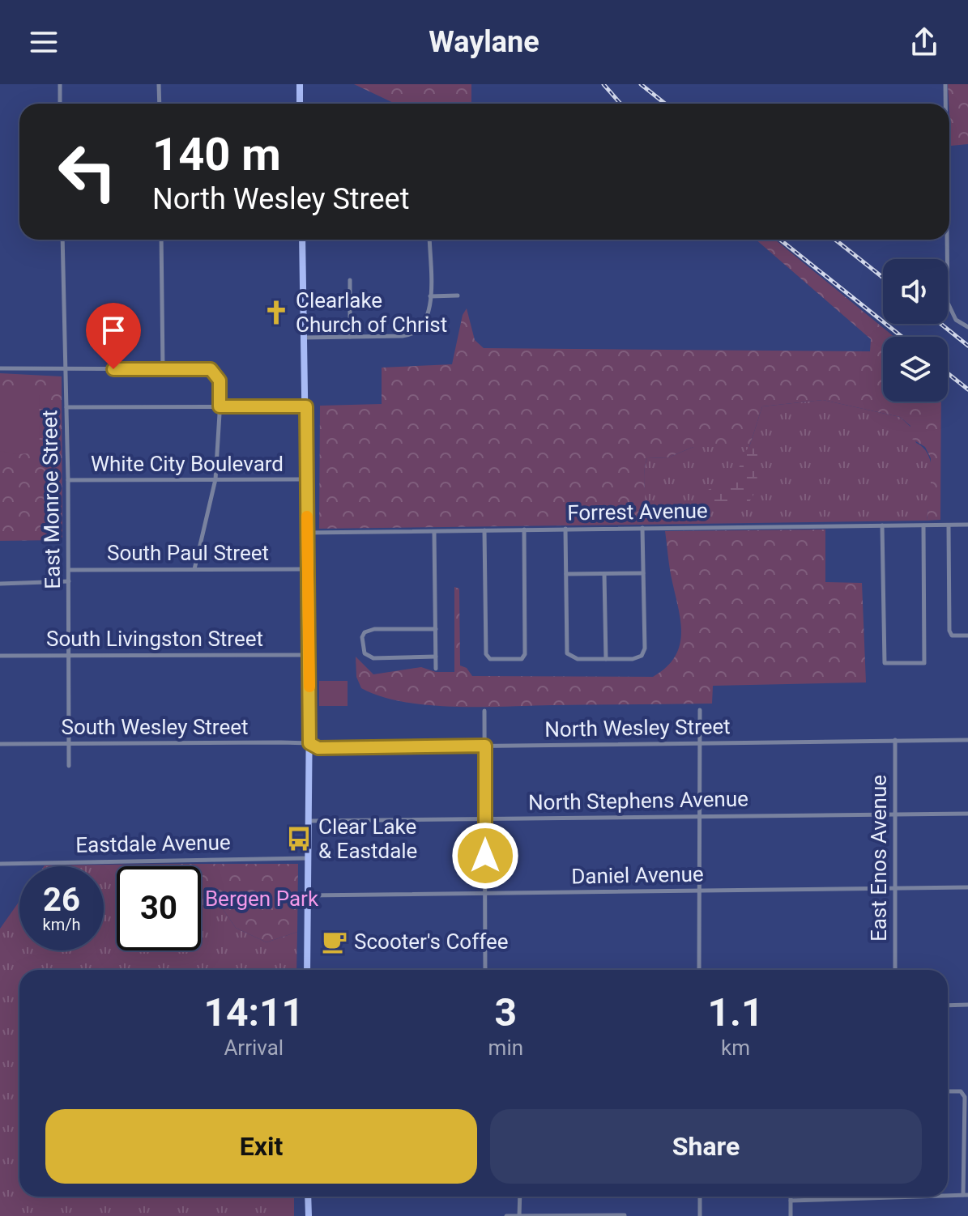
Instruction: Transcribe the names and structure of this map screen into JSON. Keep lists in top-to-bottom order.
{
  "streets": {
    "street": [
      "White City Boulevard",
      "East Monroe Street",
      "Forrest Avenue",
      "South Paul Street",
      "South Livingston Street",
      "South Wesley Street",
      "North Wesley Street",
      "North Stephens Avenue",
      "Eastdale Avenue",
      "East Enos Avenue",
      "Daniel Avenue"
    ]
  },
  "crossings": [
    ["White City Boulevard", "East Monroe Street"],
    ["East Monroe Street", "South Paul Street"],
    ["East Monroe Street", "South Livingston Street"],
    ["East Monroe Street", "South Wesley Street"],
    ["South Wesley Street", "North Wesley Street"],
    ["North Wesley Street", "East Enos Avenue"],
    ["North Stephens Avenue", "East Enos Avenue"],
    ["East Enos Avenue", "Daniel Avenue"]
  ],
  "parks": ["Bergen Park"],
  "places": {
    "church": ["Clearlake Church of Christ"],
    "bus stop": ["Clear Lake & Eastdale"],
    "cafe": ["Scooter's Coffee"]
  },
  "page": {
    "header": "Waylane",
    "turn": ["140 m", "North Wesley Street"],
    "speed": "26 km/h",
    "limit": "30",
    "eta": [
      "14:11",
      "Arrival",
      "3",
      "min",
      "1.1",
      "km"
    ],
    "buttons": ["Exit", "Share"]
  }
}
